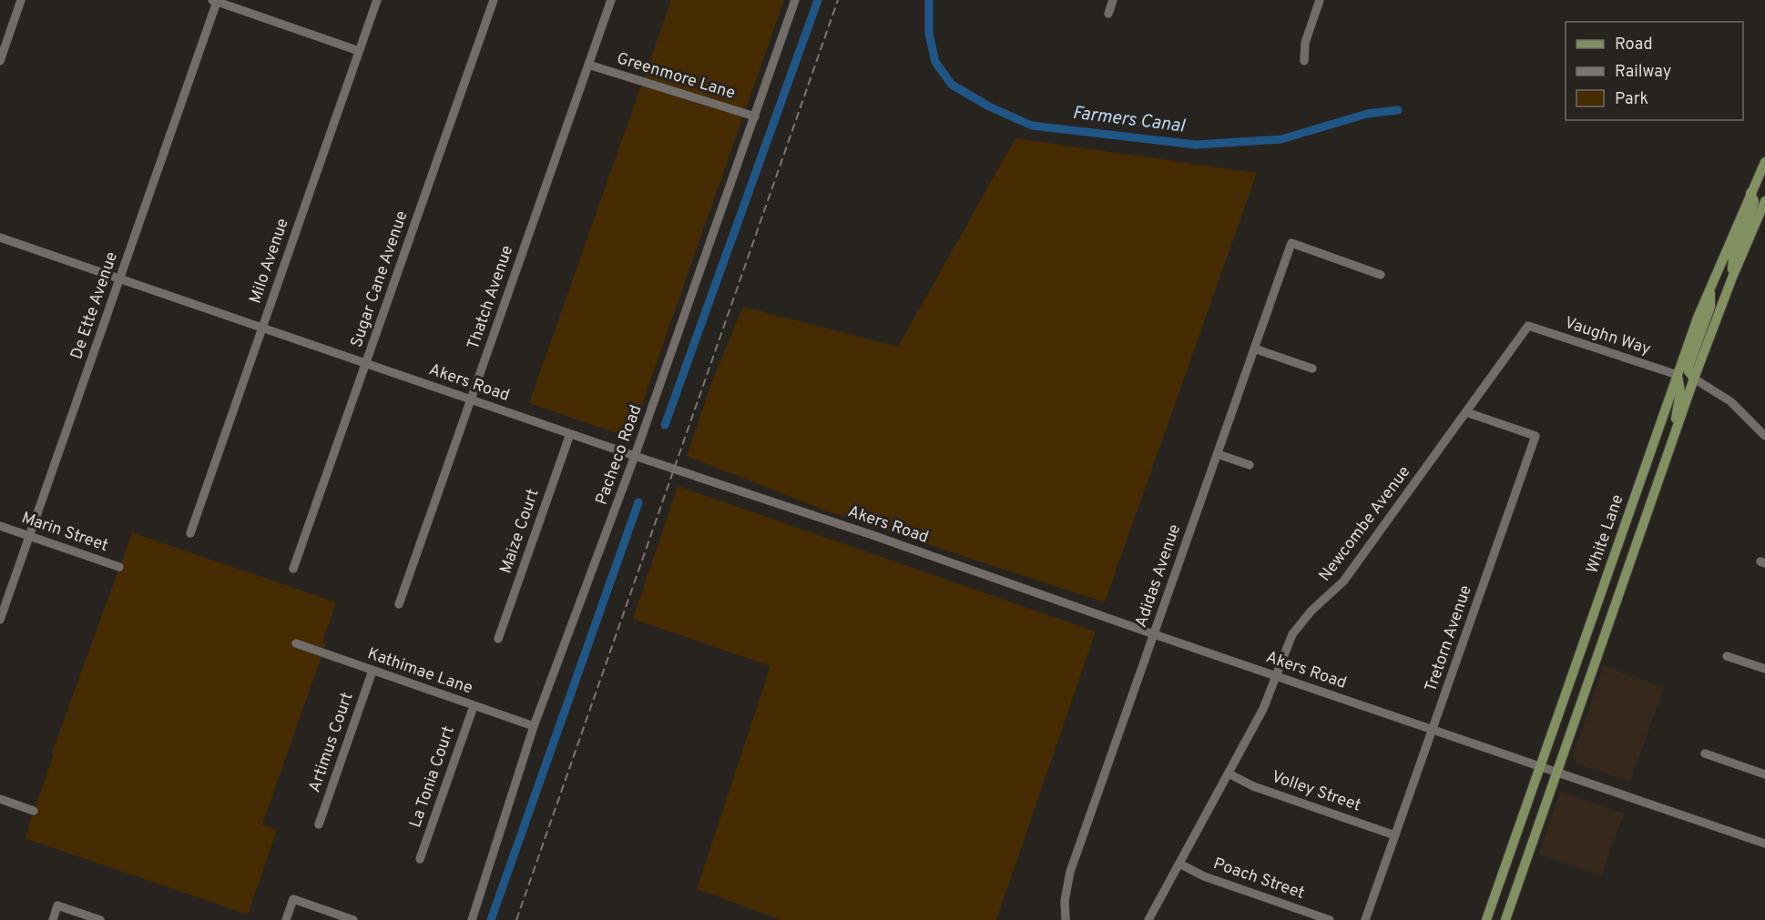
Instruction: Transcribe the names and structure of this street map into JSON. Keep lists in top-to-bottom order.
{
  "streets": {
    "main road": ["White Lane"],
    "street": [
      "Greenmore Lane",
      "Milo Avenue",
      "Sugar Cane Avenue",
      "Thatch Avenue",
      "De Ette Avenue",
      "Vaughn Way",
      "Akers Road",
      "Pacheco Road",
      "Newcombe Avenue",
      "Maize Court",
      "Marin Street",
      "Adidas Avenue",
      "Tretorn Avenue",
      "Kathimae Lane",
      "Artimus Court",
      "La Tonia Court",
      "Volley Street",
      "Poach Street"
    ]
  },
  "crossings": [
    ["Greenmore Lane", "Thatch Avenue"],
    ["Greenmore Lane", "Pacheco Road"],
    ["Milo Avenue", "Akers Road"],
    ["Sugar Cane Avenue", "Akers Road"],
    ["Thatch Avenue", "Akers Road"],
    ["De Ette Avenue", "Akers Road"],
    ["De Ette Avenue", "Marin Street"],
    ["Vaughn Way", "Newcombe Avenue"],
    ["Vaughn Way", "White Lane"],
    ["Akers Road", "Pacheco Road"],
    ["Akers Road", "Newcombe Avenue"],
    ["Akers Road", "Maize Court"],
    ["Akers Road", "White Lane"],
    ["Akers Road", "Adidas Avenue"],
    ["Akers Road", "Tretorn Avenue"],
    ["Pacheco Road", "Kathimae Lane"],
    ["Newcombe Avenue", "Tretorn Avenue"],
    ["Newcombe Avenue", "Volley Street"],
    ["Newcombe Avenue", "Poach Street"],
    ["Tretorn Avenue", "Volley Street"],
    ["Kathimae Lane", "Artimus Court"],
    ["Kathimae Lane", "La Tonia Court"]
  ],
  "water": ["Farmers Canal"],
  "legend": ["Road", "Railway", "Park"]
}
